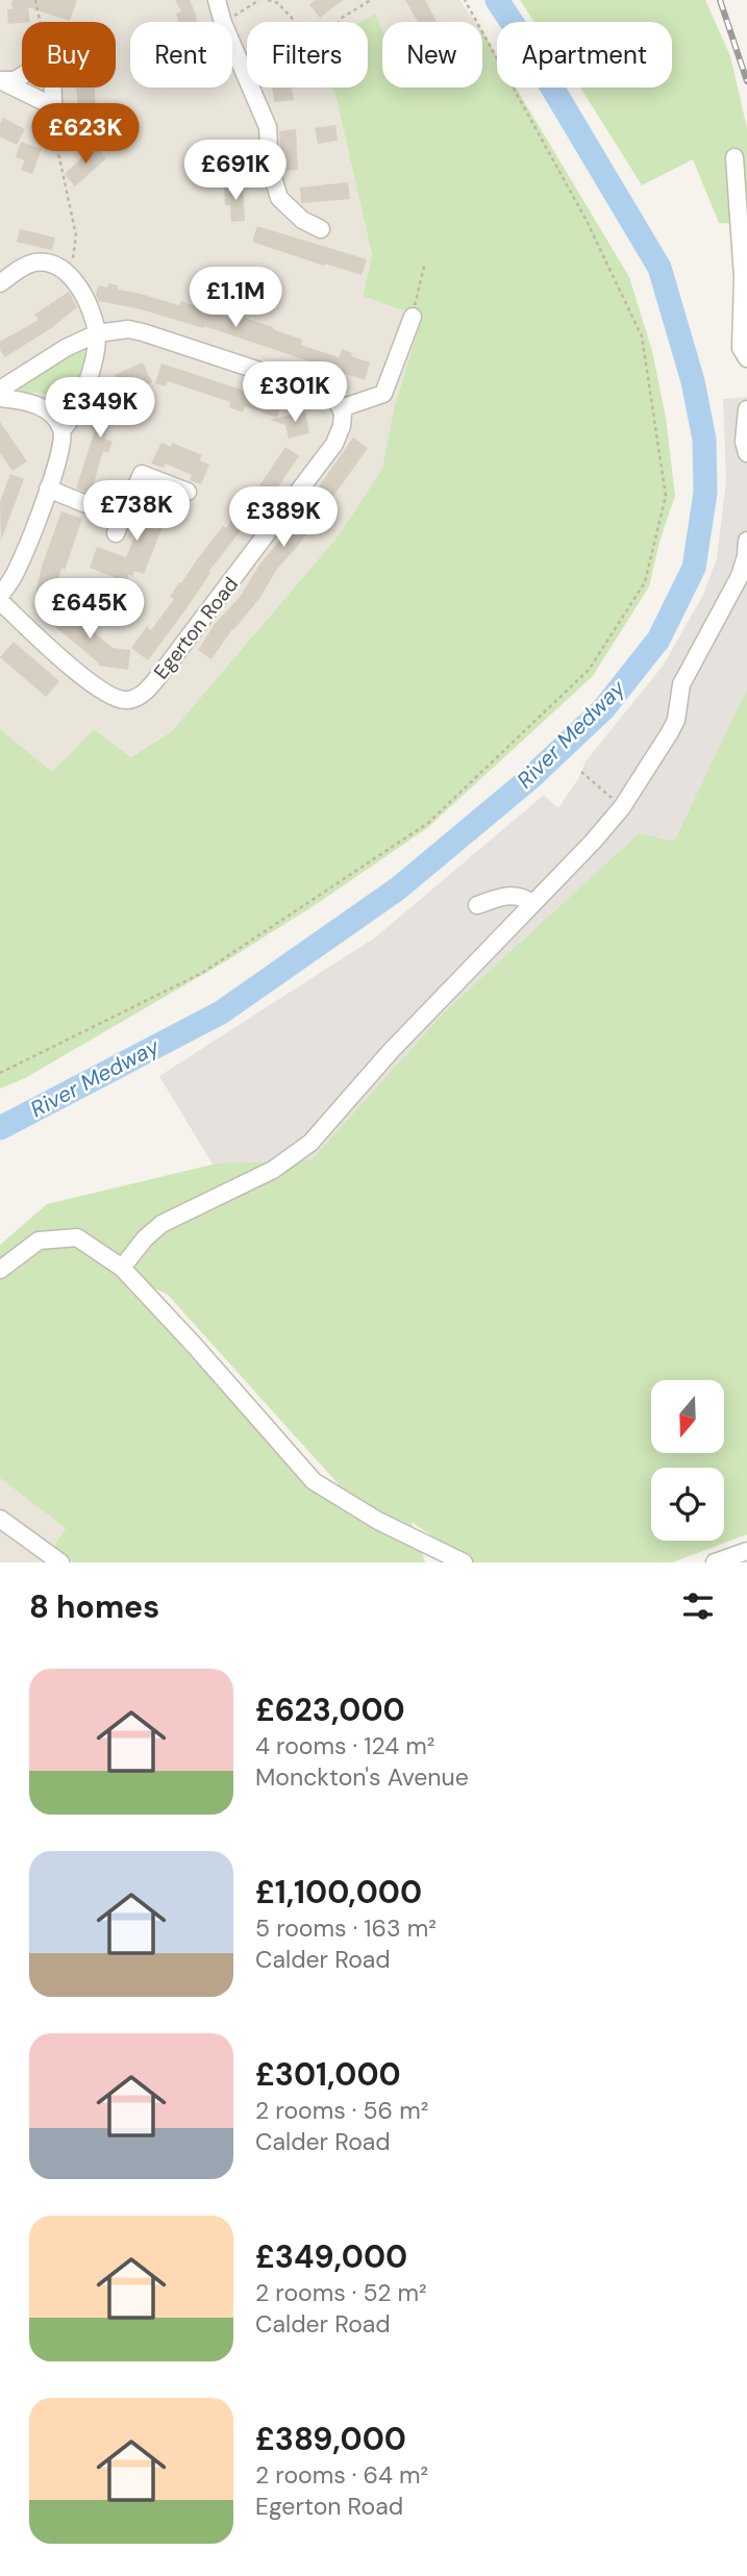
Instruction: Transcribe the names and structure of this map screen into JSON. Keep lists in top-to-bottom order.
{
  "streets": {
    "street": ["Egerton Road"]
  },
  "water": ["River Medway"],
  "north": "bottom",
  "page": {
    "chip": [
      "Buy",
      "Rent",
      "Filters",
      "New",
      "Apartment"
    ],
    "price": [
      "£623K",
      "£691K",
      "£1.1M",
      "£301K",
      "£349K",
      "£738K",
      "£389K",
      "£645K"
    ],
    "heading": "8 homes",
    "list": [
      {
        "name": "£623,000",
        "note": "4 rooms · 124 m² · Monckton's Avenue"
      },
      {
        "name": "£1,100,000",
        "note": "5 rooms · 163 m² · Calder Road"
      },
      {
        "name": "£301,000",
        "note": "2 rooms · 56 m² · Calder Road"
      },
      {
        "name": "£349,000",
        "note": "2 rooms · 52 m² · Calder Road"
      },
      {
        "name": "£389,000",
        "note": "2 rooms · 64 m² · Egerton Road"
      }
    ]
  }
}
